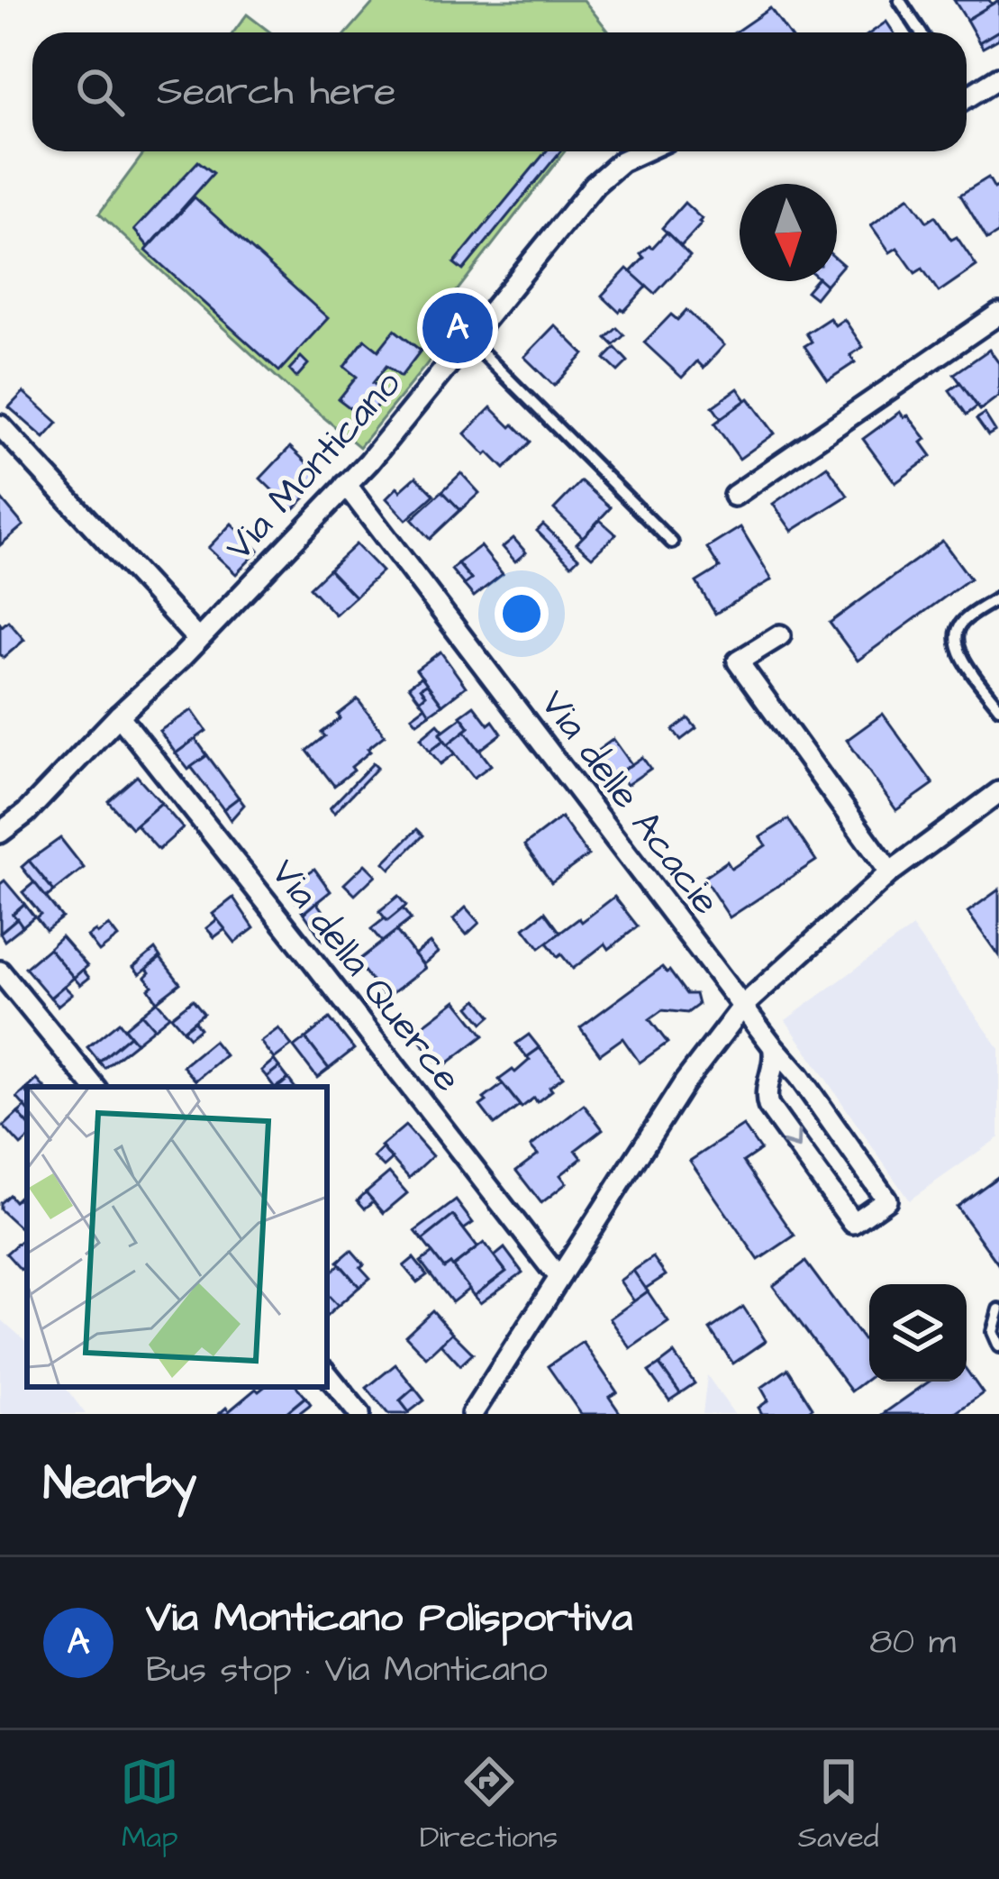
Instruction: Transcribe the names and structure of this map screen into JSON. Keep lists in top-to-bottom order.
{
  "streets": {
    "street": ["Via Monticano", "Via delle Acacie", "Via della Querce"]
  },
  "crossings": [
    ["Via Monticano", "Via delle Acacie"],
    ["Via Monticano", "Via della Querce"]
  ],
  "north": "bottom",
  "page": {
    "search": "Search here",
    "pins": "A",
    "heading": "Nearby",
    "list": [
      {
        "mark": "A",
        "name": "Via Monticano Polisportiva",
        "note": "Bus stop · Via Monticano",
        "value": "80 m"
      }
    ],
    "nav": ["Map", "Directions", "Saved"]
  }
}
